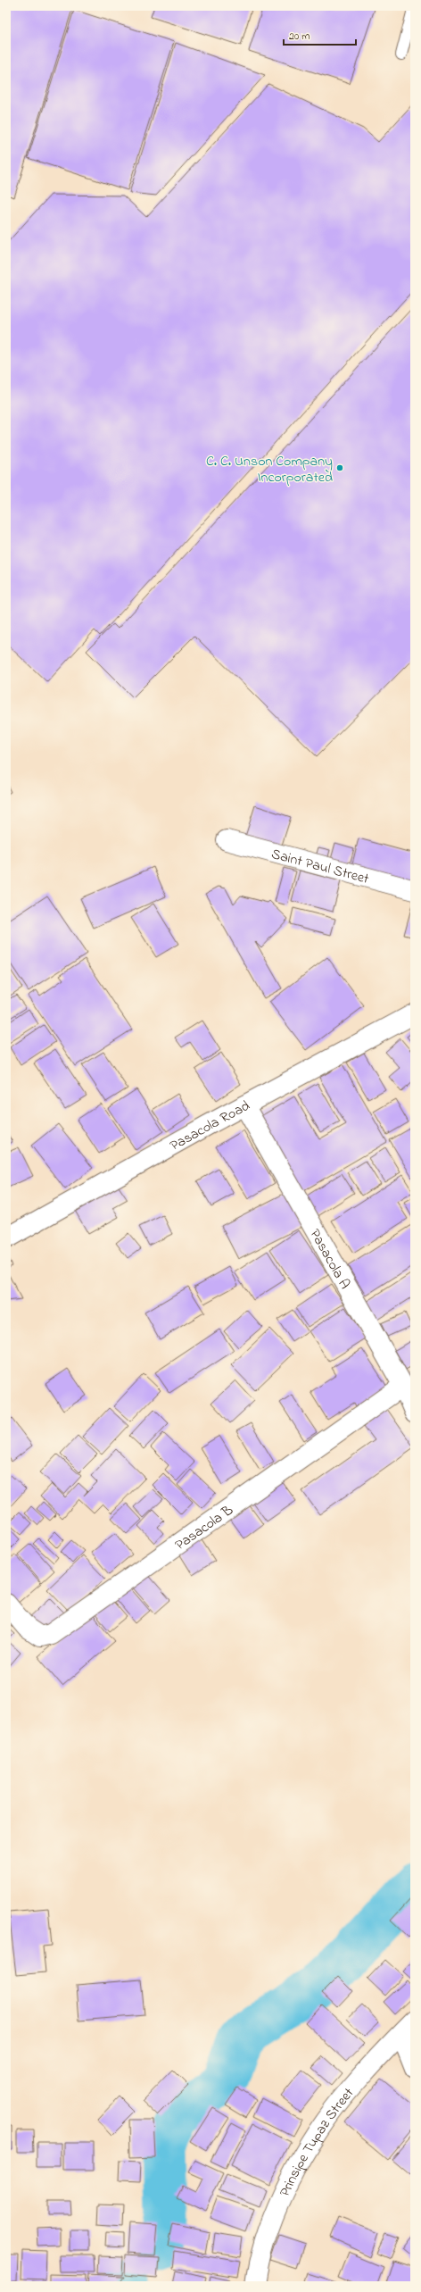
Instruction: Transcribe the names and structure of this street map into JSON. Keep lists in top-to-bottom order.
{
  "streets": {
    "street": [
      "Saint Paul Street",
      "Pasacola Road",
      "Pasacola A",
      "Pasacola B",
      "Prinsipe Tupaz Street"
    ]
  },
  "crossings": [
    ["Pasacola Road", "Pasacola A"],
    ["Pasacola A", "Pasacola B"]
  ],
  "places": ["C. C. Unson Company Incorporated"],
  "scale_bar": "20 m"
}
